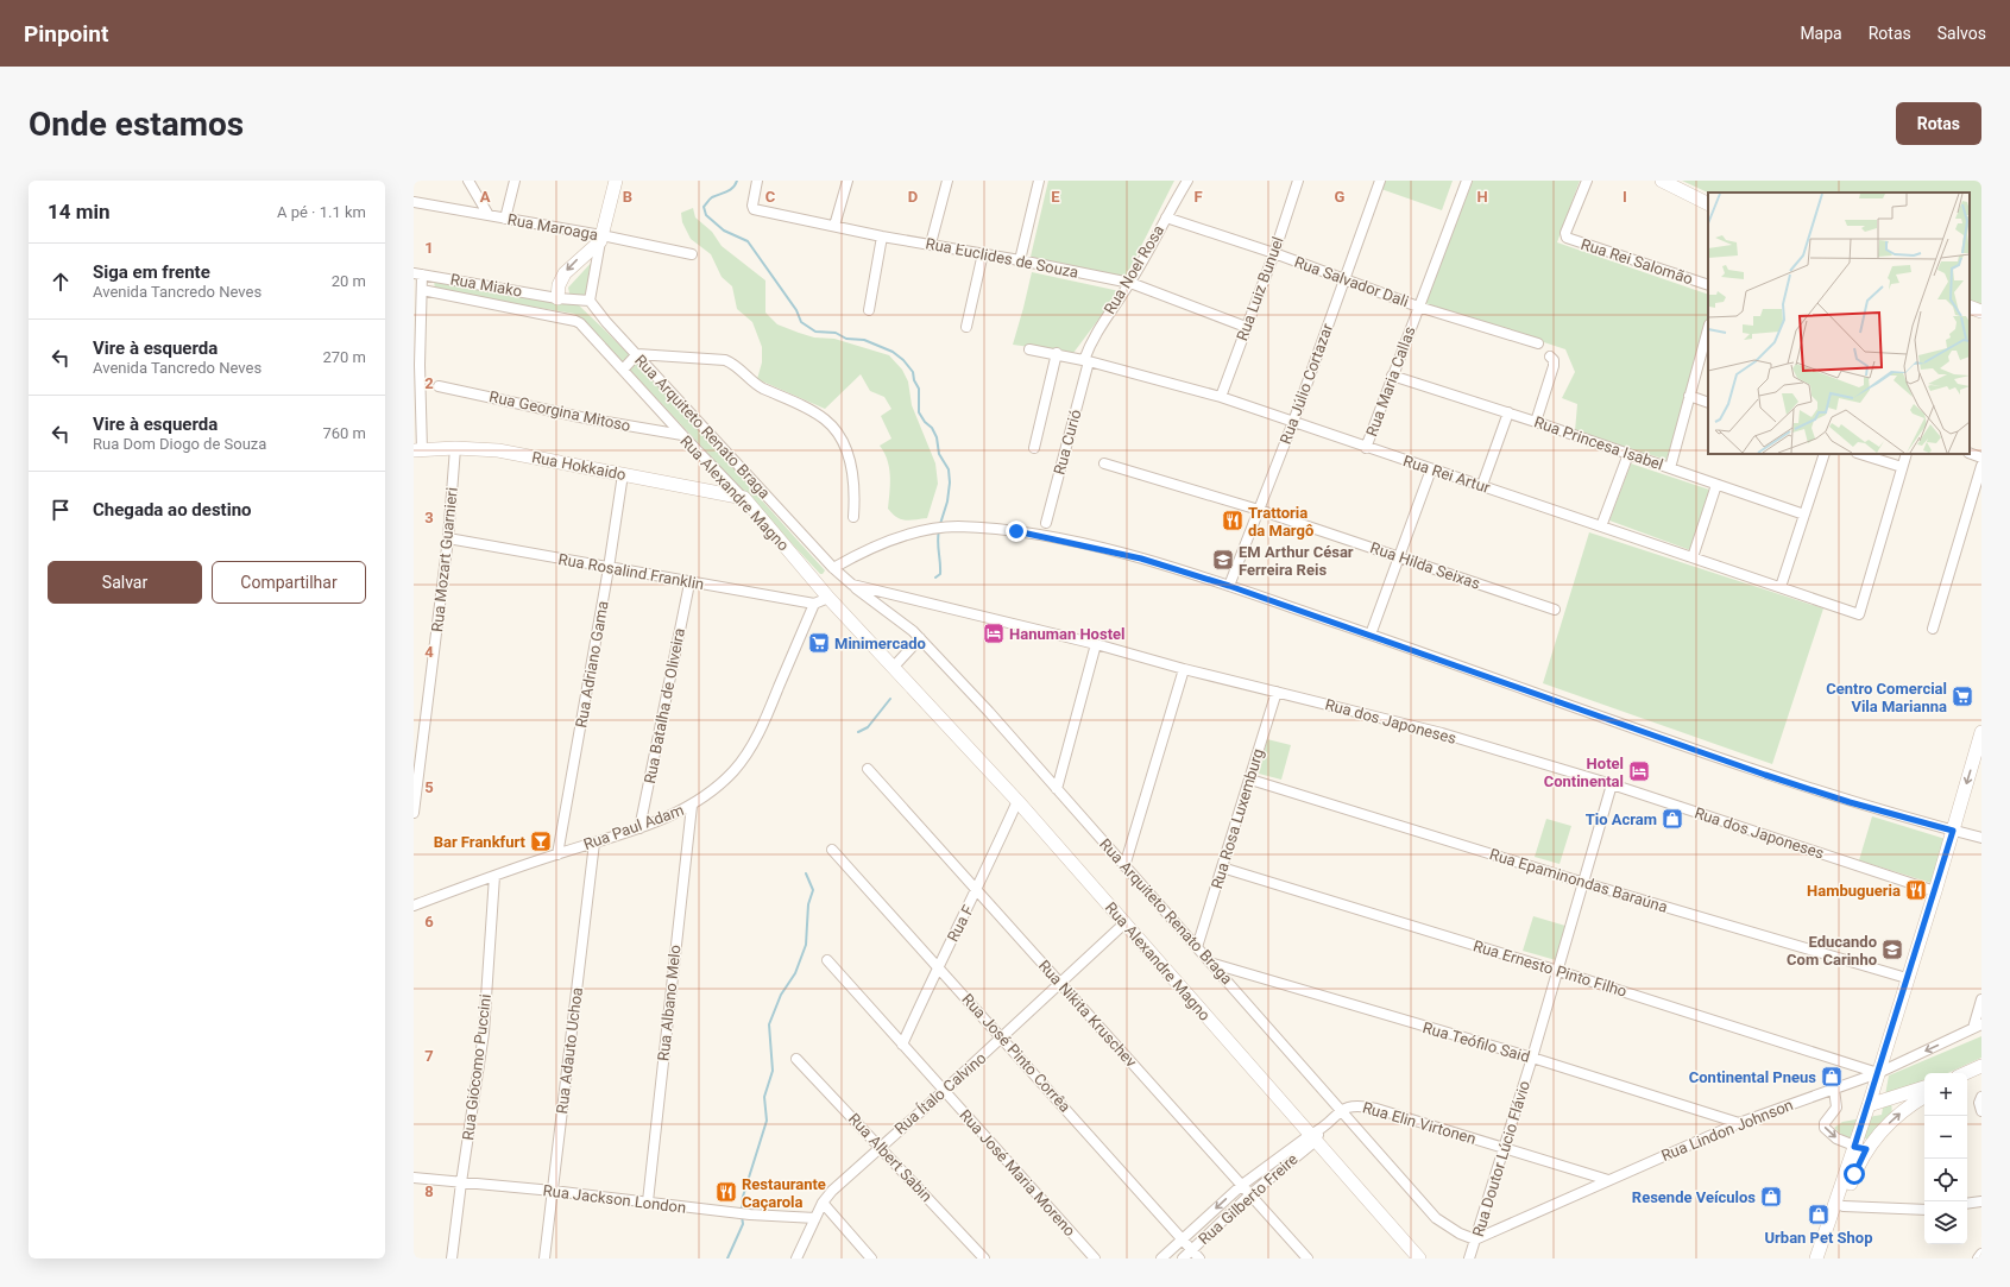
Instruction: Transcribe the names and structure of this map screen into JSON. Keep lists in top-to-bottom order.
{
  "streets": {
    "street": [
      "Rua Maroaga",
      "Rua Euclides de Souza",
      "Rua Rei Salomão",
      "Rua Noel Rosa",
      "Rua Salvador Dali",
      "Rua Miako",
      "Rua Luiz Bunuel",
      "Rua Maria Callas",
      "Rua Júlio Cortazar",
      "Rua Georgina Mitoso",
      "Rua Arquiteto Renato Braga",
      "Rua Curió",
      "Rua Princesa Isabel",
      "Rua Hokkaido",
      "Rua Rei Artur",
      "Rua Alexandre Magno",
      "Rua Mozart Guarnieri",
      "Rua Hilda Seixas",
      "Rua Rosalind Franklin",
      "Rua Adriano Gama",
      "Rua Batalha de Oliveira",
      "Rua dos Japoneses",
      "Rua Rosa Luxemburg",
      "Rua Paul Adam",
      "Rua Epaminondas Baraúna",
      "Rua F",
      "Rua Ernesto Pinto Filho",
      "Rua Albano Melo",
      "Rua Nikita Kruschev",
      "Rua Teófilo Said",
      "Rua Adauto Uchoa",
      "Rua José Pinto Corrêa",
      "Rua Giócomo Puccini",
      "Rua Ítalo Calvino",
      "Rua Elin Virtonen",
      "Rua Lindon Johnson",
      "Rua Albert Sabin",
      "Rua Doutor Lúcio Flávio",
      "Rua José Maria Moreno",
      "Rua Jackson London",
      "Rua Gilberto Freire"
    ]
  },
  "crossings": [
    ["Rua Euclides de Souza", "Rua Noel Rosa"],
    ["Rua Euclides de Souza", "Rua Luiz Bunuel"],
    ["Rua Noel Rosa", "Rua Salvador Dali"],
    ["Rua Noel Rosa", "Rua Curió"],
    ["Rua Noel Rosa", "Rua Rei Artur"],
    ["Rua Salvador Dali", "Rua Luiz Bunuel"],
    ["Rua Salvador Dali", "Rua Maria Callas"],
    ["Rua Salvador Dali", "Rua Júlio Cortazar"],
    ["Rua Luiz Bunuel", "Rua Rei Artur"],
    ["Rua Maria Callas", "Rua Princesa Isabel"],
    ["Rua Maria Callas", "Rua Rei Artur"],
    ["Rua Júlio Cortazar", "Rua Rei Artur"],
    ["Rua Júlio Cortazar", "Rua Hilda Seixas"],
    ["Rua Georgina Mitoso", "Rua Alexandre Magno"],
    ["Rua Arquiteto Renato Braga", "Rua dos Japoneses"],
    ["Rua Arquiteto Renato Braga", "Rua Rosa Luxemburg"],
    ["Rua Arquiteto Renato Braga", "Rua Teófilo Said"],
    ["Rua Arquiteto Renato Braga", "Rua Elin Virtonen"],
    ["Rua Arquiteto Renato Braga", "Rua Lindon Johnson"],
    ["Rua Arquiteto Renato Braga", "Rua Doutor Lúcio Flávio"],
    ["Rua Curió", "Rua Rei Artur"],
    ["Rua Hokkaido", "Rua Alexandre Magno"],
    ["Rua Hokkaido", "Rua Mozart Guarnieri"],
    ["Rua Hokkaido", "Rua Adriano Gama"],
    ["Rua Alexandre Magno", "Rua F"],
    ["Rua Alexandre Magno", "Rua Ítalo Calvino"],
    ["Rua Alexandre Magno", "Rua Elin Virtonen"],
    ["Rua Alexandre Magno", "Rua Gilberto Freire"],
    ["Rua Mozart Guarnieri", "Rua Rosalind Franklin"],
    ["Rua Rosalind Franklin", "Rua Adriano Gama"],
    ["Rua Rosalind Franklin", "Rua Batalha de Oliveira"],
    ["Rua Rosalind Franklin", "Rua Paul Adam"],
    ["Rua Adriano Gama", "Rua Paul Adam"],
    ["Rua Batalha de Oliveira", "Rua Paul Adam"],
    ["Rua dos Japoneses", "Rua Rosa Luxemburg"],
    ["Rua dos Japoneses", "Rua Doutor Lúcio Flávio"],
    ["Rua Rosa Luxemburg", "Rua Epaminondas Baraúna"],
    ["Rua Rosa Luxemburg", "Rua Ernesto Pinto Filho"],
    ["Rua Paul Adam", "Rua Albano Melo"],
    ["Rua Paul Adam", "Rua Adauto Uchoa"],
    ["Rua Paul Adam", "Rua Giócomo Puccini"],
    ["Rua Epaminondas Baraúna", "Rua Doutor Lúcio Flávio"],
    ["Rua F", "Rua Nikita Kruschev"],
    ["Rua F", "Rua José Pinto Corrêa"],
    ["Rua F", "Rua José Maria Moreno"],
    ["Rua Ernesto Pinto Filho", "Rua Lindon Johnson"],
    ["Rua Ernesto Pinto Filho", "Rua Doutor Lúcio Flávio"],
    ["Rua Albano Melo", "Rua Jackson London"],
    ["Rua Nikita Kruschev", "Rua Ítalo Calvino"],
    ["Rua Nikita Kruschev", "Rua Gilberto Freire"],
    ["Rua Teófilo Said", "Rua Lindon Johnson"],
    ["Rua Teófilo Said", "Rua Doutor Lúcio Flávio"],
    ["Rua Adauto Uchoa", "Rua Jackson London"],
    ["Rua José Pinto Corrêa", "Rua Ítalo Calvino"],
    ["Rua José Pinto Corrêa", "Rua Gilberto Freire"],
    ["Rua Giócomo Puccini", "Rua Jackson London"],
    ["Rua Ítalo Calvino", "Rua Albert Sabin"],
    ["Rua Ítalo Calvino", "Rua José Maria Moreno"],
    ["Rua Ítalo Calvino", "Rua Jackson London"],
    ["Rua Elin Virtonen", "Rua Lindon Johnson"],
    ["Rua Elin Virtonen", "Rua Doutor Lúcio Flávio"],
    ["Rua Elin Virtonen", "Rua Gilberto Freire"],
    ["Rua Lindon Johnson", "Rua Doutor Lúcio Flávio"]
  ],
  "places": {
    "restaurant": ["Trattoria da Margô", "Hambugueria", "Restaurante Caçarola"],
    "school or university": ["EM Arthur César Ferreira Reis", "Educando Com Carinho"],
    "hotel": ["Hanuman Hostel", "Hotel Continental"],
    "supermarket": ["Minimercado", "Centro Comercial Vila Marianna"],
    "shop": [
      "Tio Acram",
      "Continental Pneus",
      "Resende Veículos",
      "Urban Pet Shop"
    ],
    "bar": ["Bar Frankfurt"]
  },
  "page": {
    "header": "Pinpoint",
    "nav": ["Mapa", "Rotas", "Salvos"],
    "buttons": [
      "Rotas",
      ["Salvar", "Compartilhar"]
    ],
    "title": "Onde estamos",
    "heading": ["14 min", "A pé · 1.1 km"],
    "list": [
      ["Siga em frente", "Avenida Tancredo Neves", "20 m"],
      ["Vire à esquerda", "Avenida Tancredo Neves", "270 m"],
      ["Vire à esquerda", "Rua Dom Diogo de Souza", "760 m"],
      "Chegada ao destino"
    ],
    "map_buttons": ["+", "−"]
  },
  "grid": {
    "columns": [
      "A",
      "B",
      "C",
      "D",
      "E",
      "F",
      "G",
      "H",
      "I"
    ],
    "rows": [
      "1",
      "2",
      "3",
      "4",
      "5",
      "6",
      "7",
      "8"
    ]
  }
}
